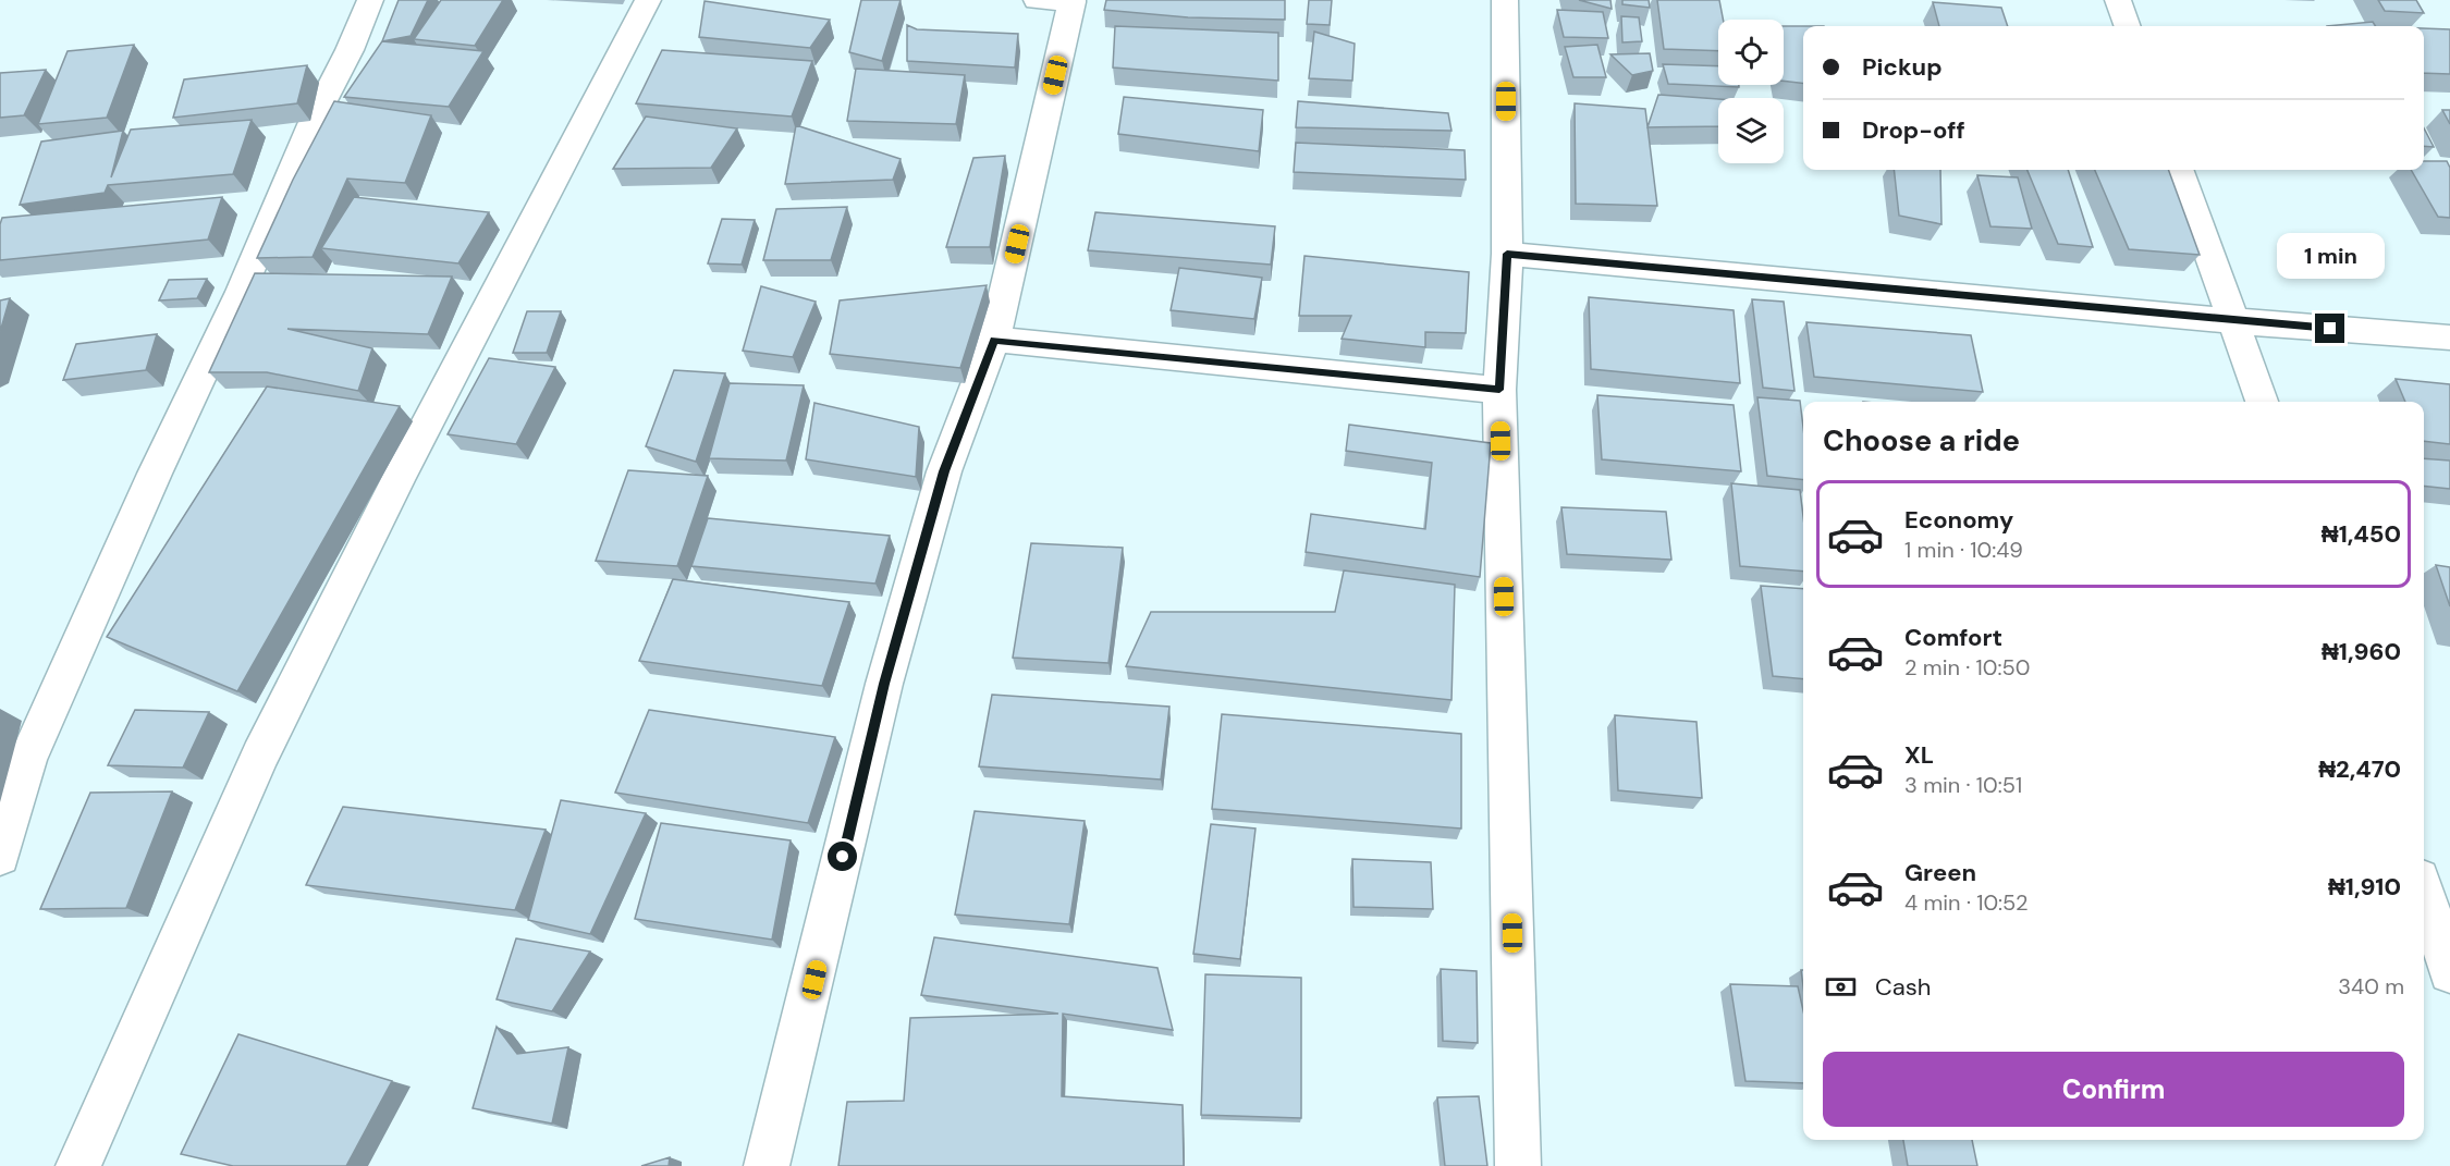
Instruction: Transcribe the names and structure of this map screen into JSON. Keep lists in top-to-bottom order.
{
  "page": {
    "banner": ["Pickup", "Drop-off"],
    "bubble": "1 min",
    "heading": "Choose a ride",
    "list": [
      {
        "name": "Economy",
        "note": "1 min · 10:49",
        "value": "₦1,450"
      },
      {
        "name": "Comfort",
        "note": "2 min · 10:50",
        "value": "₦1,960"
      },
      {
        "name": "XL",
        "note": "3 min · 10:51",
        "value": "₦2,470"
      },
      {
        "name": "Green",
        "note": "4 min · 10:52",
        "value": "₦1,910"
      }
    ],
    "pay": ["Cash", "340 m"],
    "buttons": "Confirm"
  }
}
